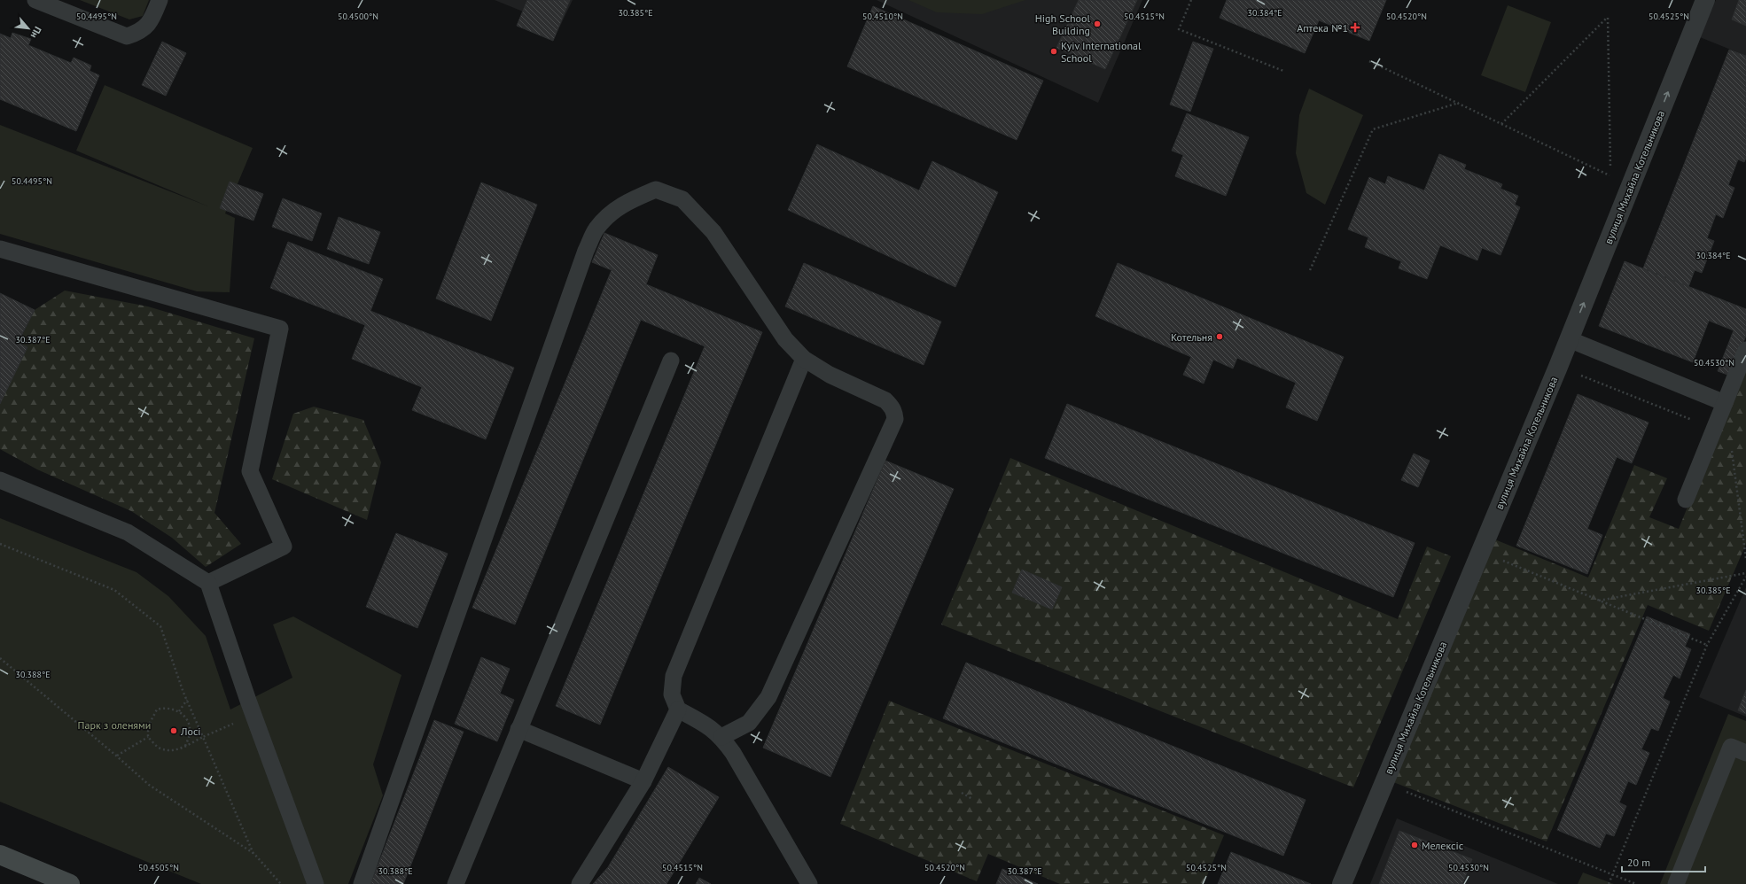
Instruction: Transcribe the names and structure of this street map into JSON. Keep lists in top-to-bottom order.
{
  "streets": {
    "street": ["вулиця Михайла Котельникова"]
  },
  "one_way": ["вулиця Михайла Котельникова"],
  "parks": ["Парк з оленями"],
  "places": {
    "other": [
      "High School Building",
      "Kyiv International School",
      "Котельня",
      "Лосі",
      "Мелексіc"
    ],
    "health": ["Аптека №1"]
  },
  "scale_bar": "20 m",
  "north": "bottom right",
  "coordinates": [
    "30.385°E",
    "30.384°E",
    "50.4495°N",
    "50.4500°N",
    "50.4510°N",
    "50.4515°N",
    "50.4520°N",
    "50.4525°N",
    "30.387°E",
    "50.4530°N",
    "30.388°E",
    "50.4505°N"
  ]
}
